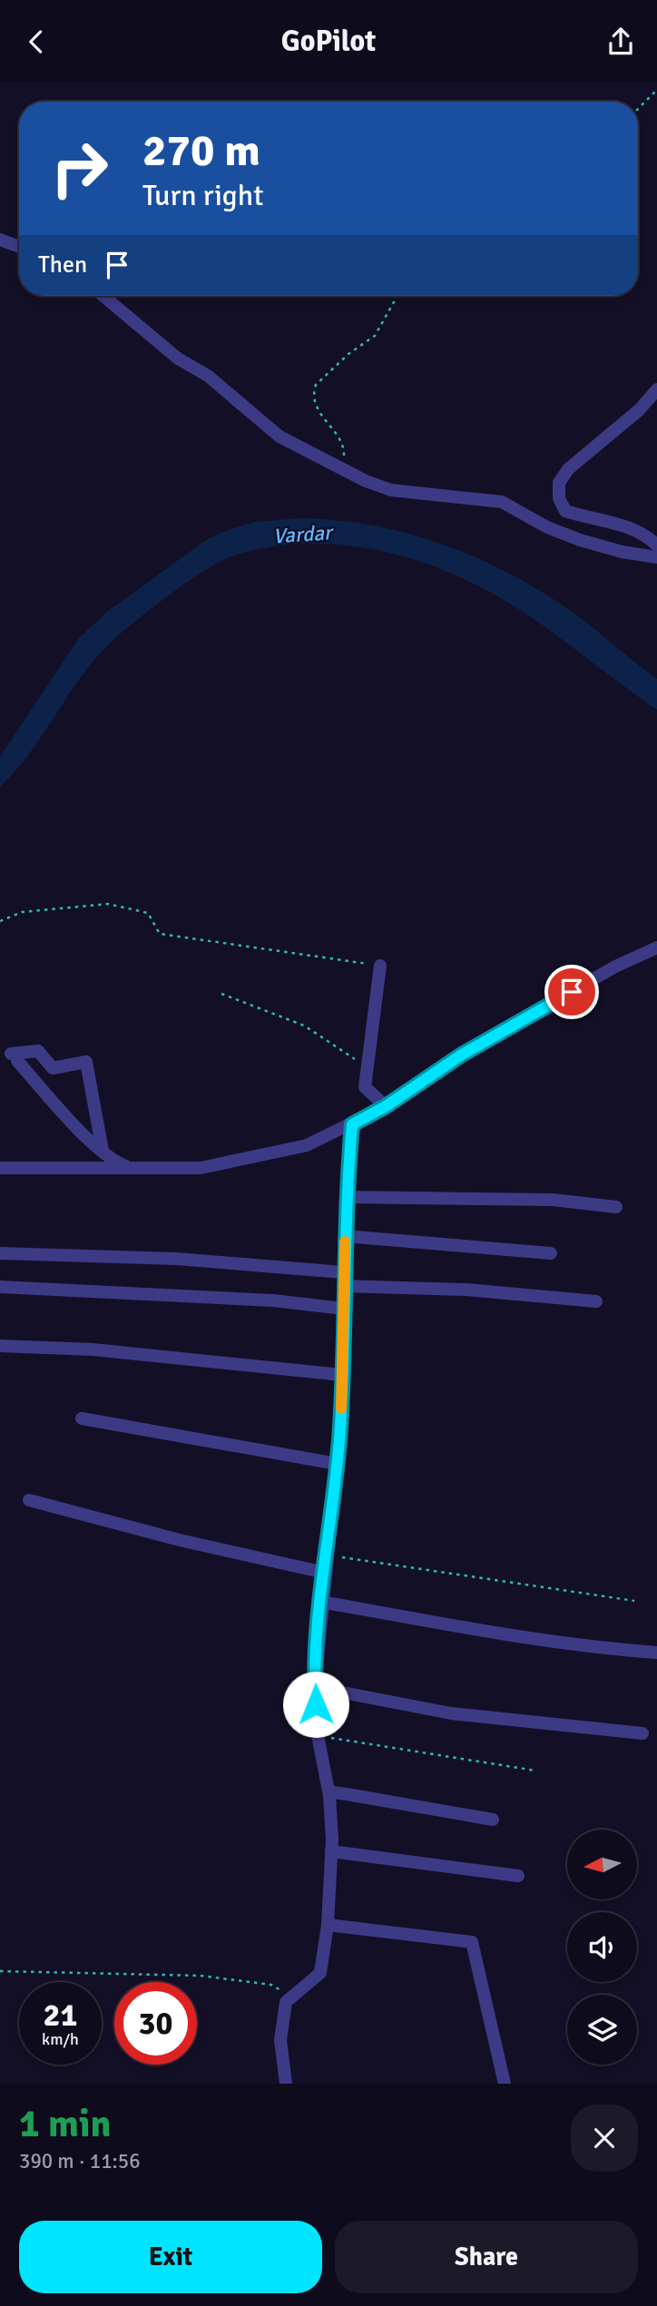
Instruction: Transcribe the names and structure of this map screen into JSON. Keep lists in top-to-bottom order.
{
  "water": ["Vardar"],
  "north": "left",
  "page": {
    "header": "GoPilot",
    "turn": ["270 m", "Turn right"],
    "then": "Then",
    "speed": "21 km/h",
    "limit": "30",
    "heading": ["1 min", "390 m · 11:56"],
    "buttons": ["Exit", "Share"]
  }
}
